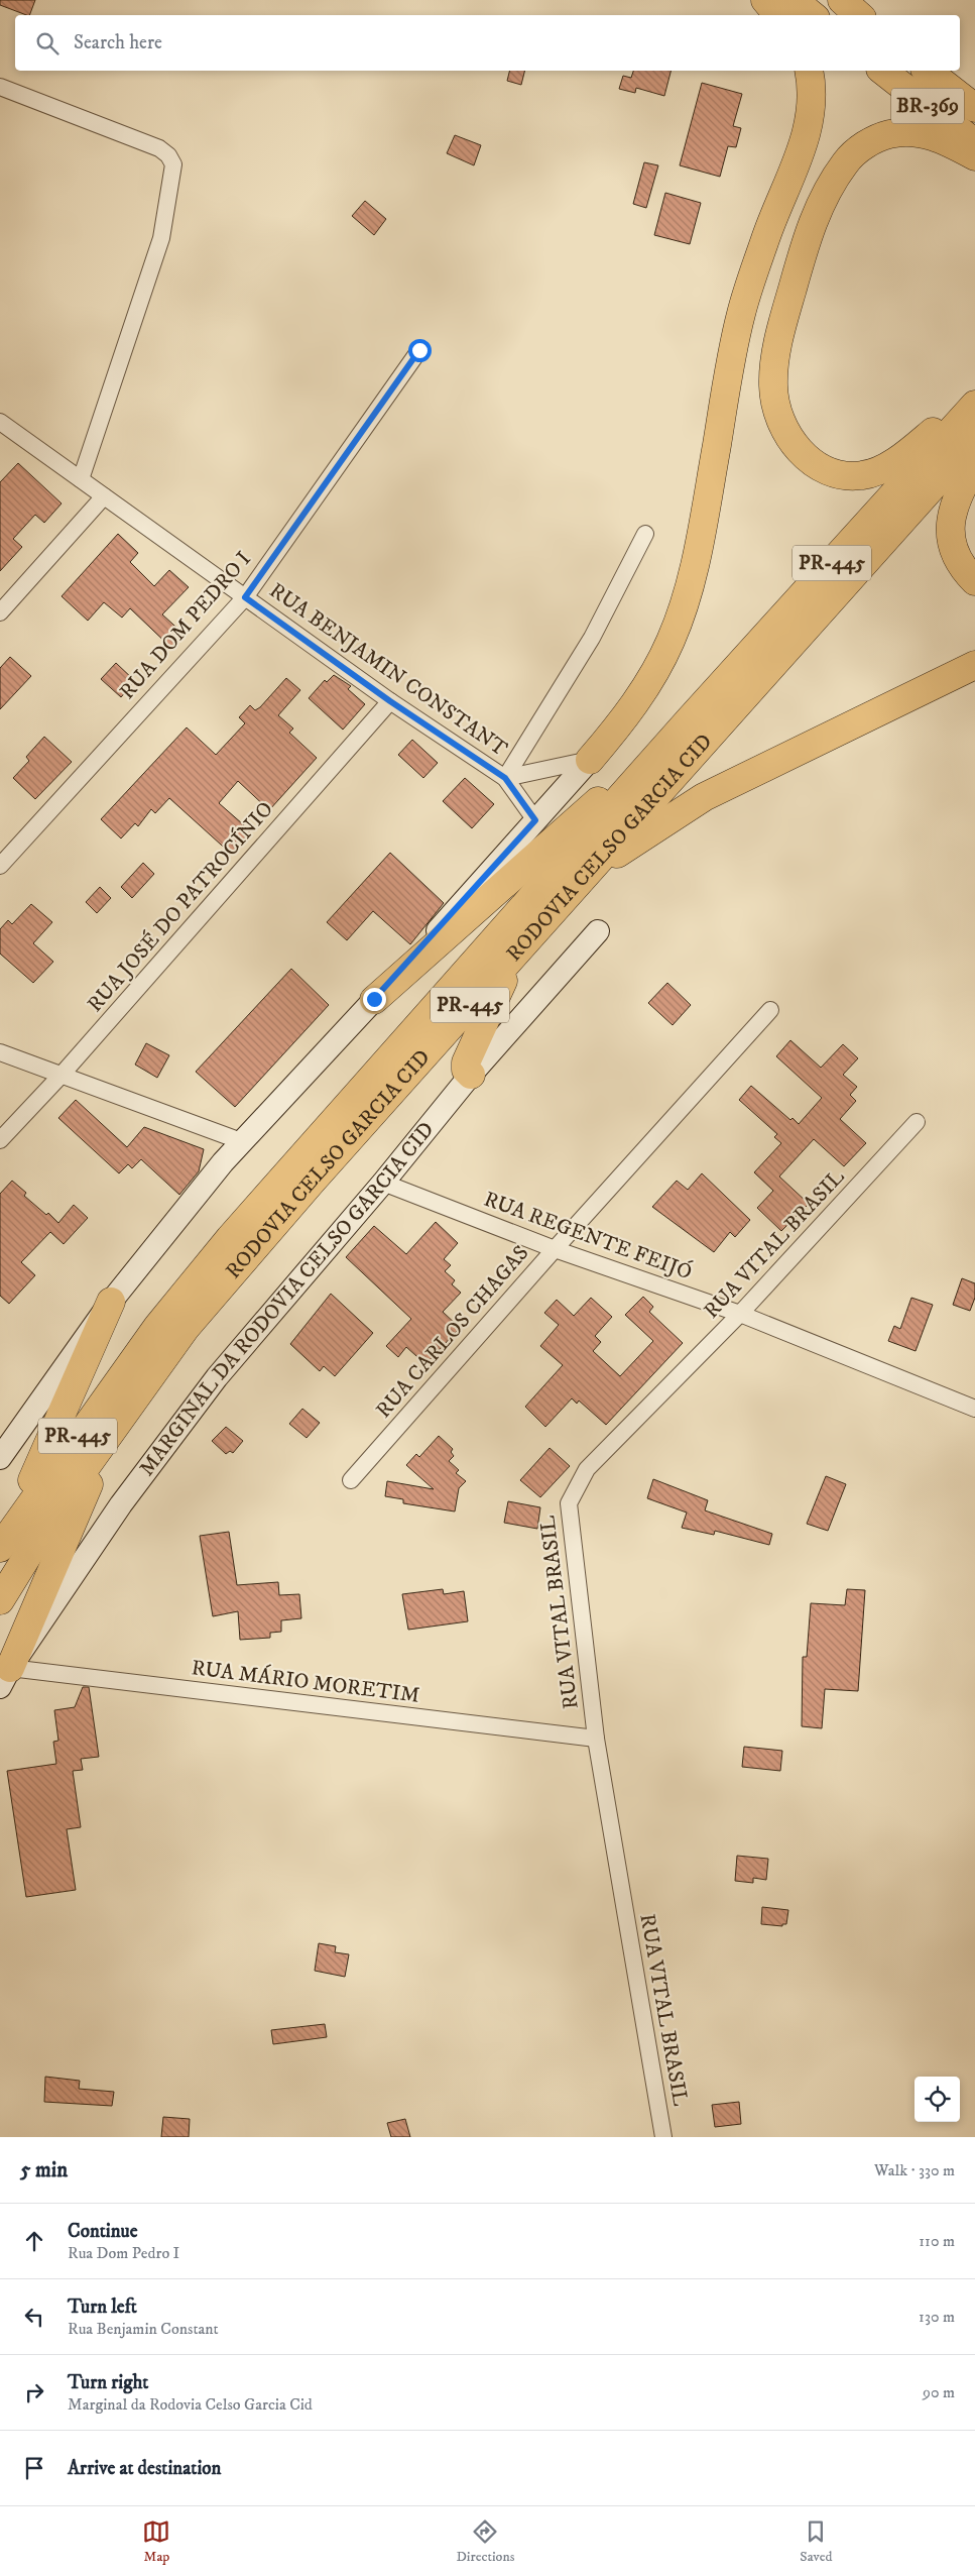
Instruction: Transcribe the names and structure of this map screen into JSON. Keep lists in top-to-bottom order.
{
  "streets": {
    "highway": ["BR-369", "PR-445", "RODOVIA CELSO GARCIA CID"],
    "street": [
      "RUA DOM PEDRO I",
      "RUA BENJAMIN CONSTANT",
      "RUA JOSÉ DO PATROCÍNIO",
      "RUA REGENTE FEIJÓ",
      "RUA VITAL BRASIL",
      "MARGINAL DA RODOVIA CELSO GARCIA CID",
      "RUA CARLOS CHAGAS",
      "RUA MÁRIO MORETIM"
    ]
  },
  "crossings": [
    ["RUA DOM PEDRO I", "RUA BENJAMIN CONSTANT"],
    ["RUA BENJAMIN CONSTANT", "RUA JOSÉ DO PATROCÍNIO"],
    ["RUA REGENTE FEIJÓ", "RUA VITAL BRASIL"],
    ["RUA REGENTE FEIJÓ", "MARGINAL DA RODOVIA CELSO GARCIA CID"],
    ["RUA REGENTE FEIJÓ", "RUA CARLOS CHAGAS"],
    ["RUA VITAL BRASIL", "RUA MÁRIO MORETIM"],
    ["MARGINAL DA RODOVIA CELSO GARCIA CID", "RUA MÁRIO MORETIM"]
  ],
  "page": {
    "search": "Search here",
    "heading": ["5 min", "Walk · 330 m"],
    "list": [
      ["Continue", "Rua Dom Pedro I", "110 m"],
      ["Turn left", "Rua Benjamin Constant", "130 m"],
      ["Turn right", "Marginal da Rodovia Celso Garcia Cid", "90 m"],
      "Arrive at destination"
    ],
    "nav": ["Map", "Directions", "Saved"]
  }
}
